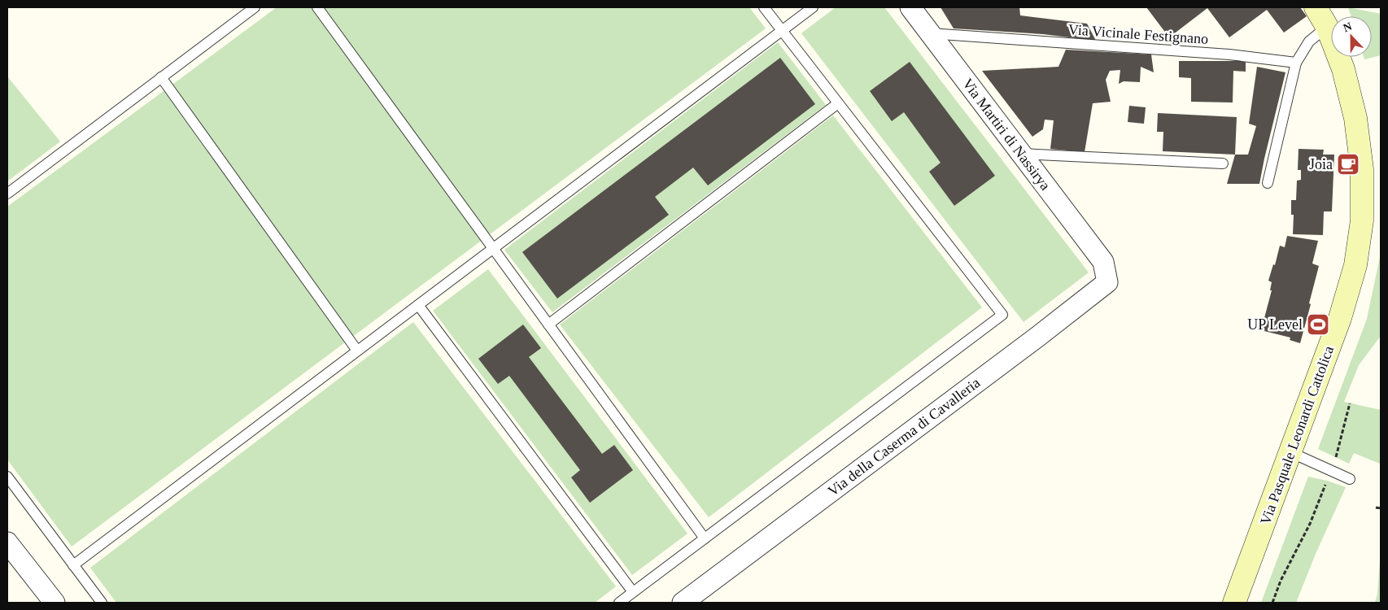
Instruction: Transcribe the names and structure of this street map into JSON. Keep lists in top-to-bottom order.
{
  "streets": {
    "street": ["Via Martiri di Nassirya", "Via Pasquale Leonardi Cattolica", "Via della Caserma di Cavalleria"],
    "lane": ["Via Vicinale Festignano"]
  },
  "crossings": [
    ["Via Vicinale Festignano", "Via Martiri di Nassirya"],
    ["Via Martiri di Nassirya", "Via della Caserma di Cavalleria"]
  ],
  "places": {
    "cafe": ["Joia"],
    "sports": ["UP Level"]
  },
  "north": "top"
}
